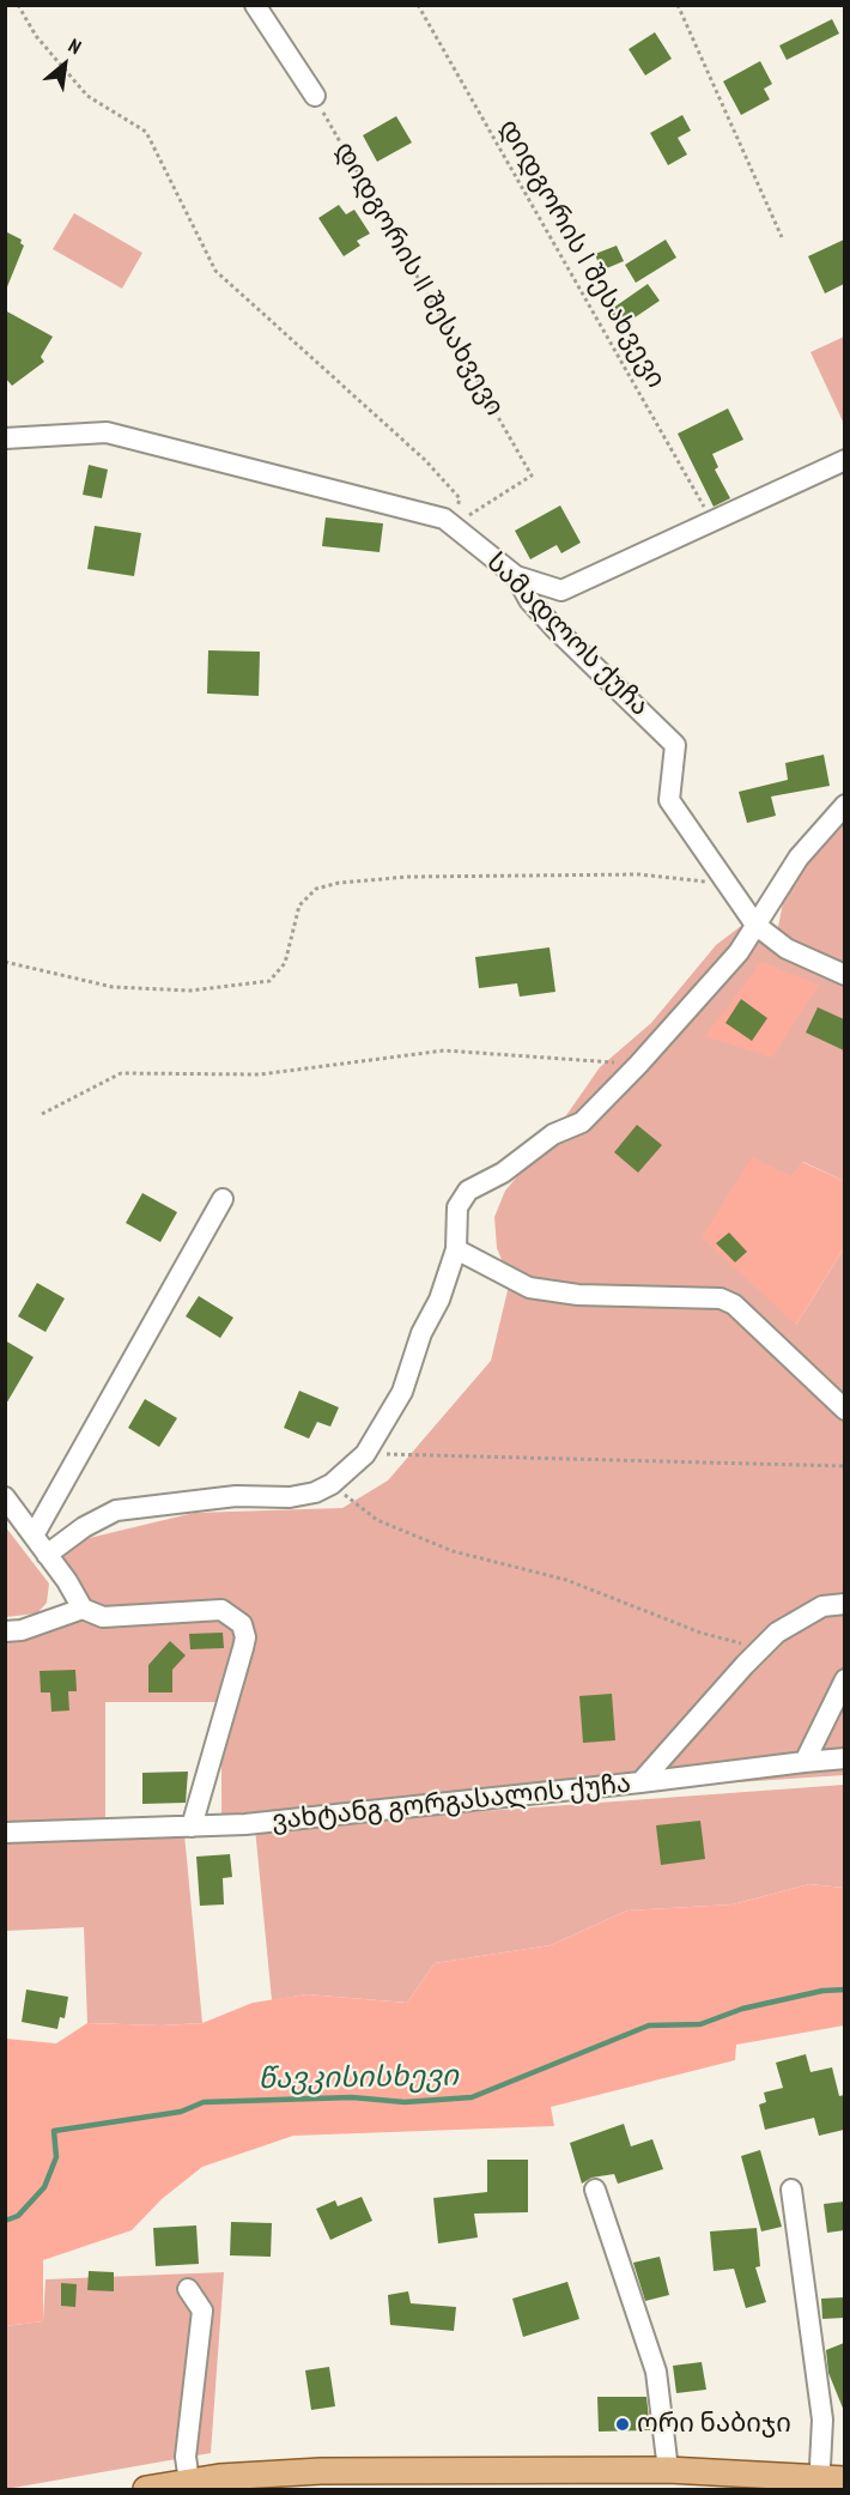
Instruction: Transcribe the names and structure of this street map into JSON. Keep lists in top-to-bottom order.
{
  "streets": {
    "street": ["სამადლოს ქუჩა", "ვახტანგ გორგასალის ქუჩა"],
    "path": ["დიდგორის I შესახვევი", "დიდგორის II შესახვევი"]
  },
  "crossings": [
    ["დიდგორის II შესახვევი", "სამადლოს ქუჩა"]
  ],
  "water": ["წავკისისხევი"],
  "places": ["ორი ნაბიჯი"],
  "north": "top right"
}
